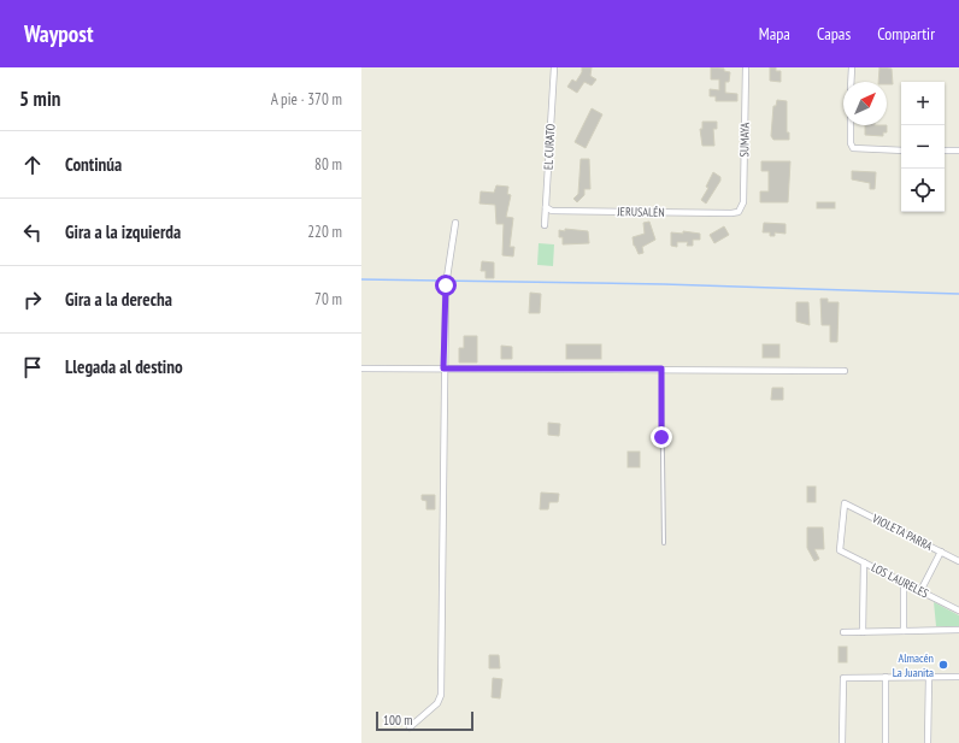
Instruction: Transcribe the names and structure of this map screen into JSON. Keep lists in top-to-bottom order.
{
  "streets": {
    "street": [
      "SUMAYA",
      "EL CURATO",
      "JERUSALÉN",
      "VIOLETA PARRA",
      "LOS LAURELES"
    ]
  },
  "crossings": [
    ["SUMAYA", "JERUSALÉN"],
    ["EL CURATO", "JERUSALÉN"],
    ["VIOLETA PARRA", "LOS LAURELES"]
  ],
  "places": ["Almacén La Juanita"],
  "scale_bar": "100 m",
  "north": "top right",
  "page": {
    "header": "Waypost",
    "nav": ["Mapa", "Capas", "Compartir"],
    "heading": ["5 min", "A pie · 370 m"],
    "map_buttons": ["+", "−"],
    "list": [
      ["Continúa", "80 m"],
      ["Gira a la izquierda", "220 m"],
      ["Gira a la derecha", "70 m"],
      "Llegada al destino"
    ],
    "scale": "100 m"
  }
}
